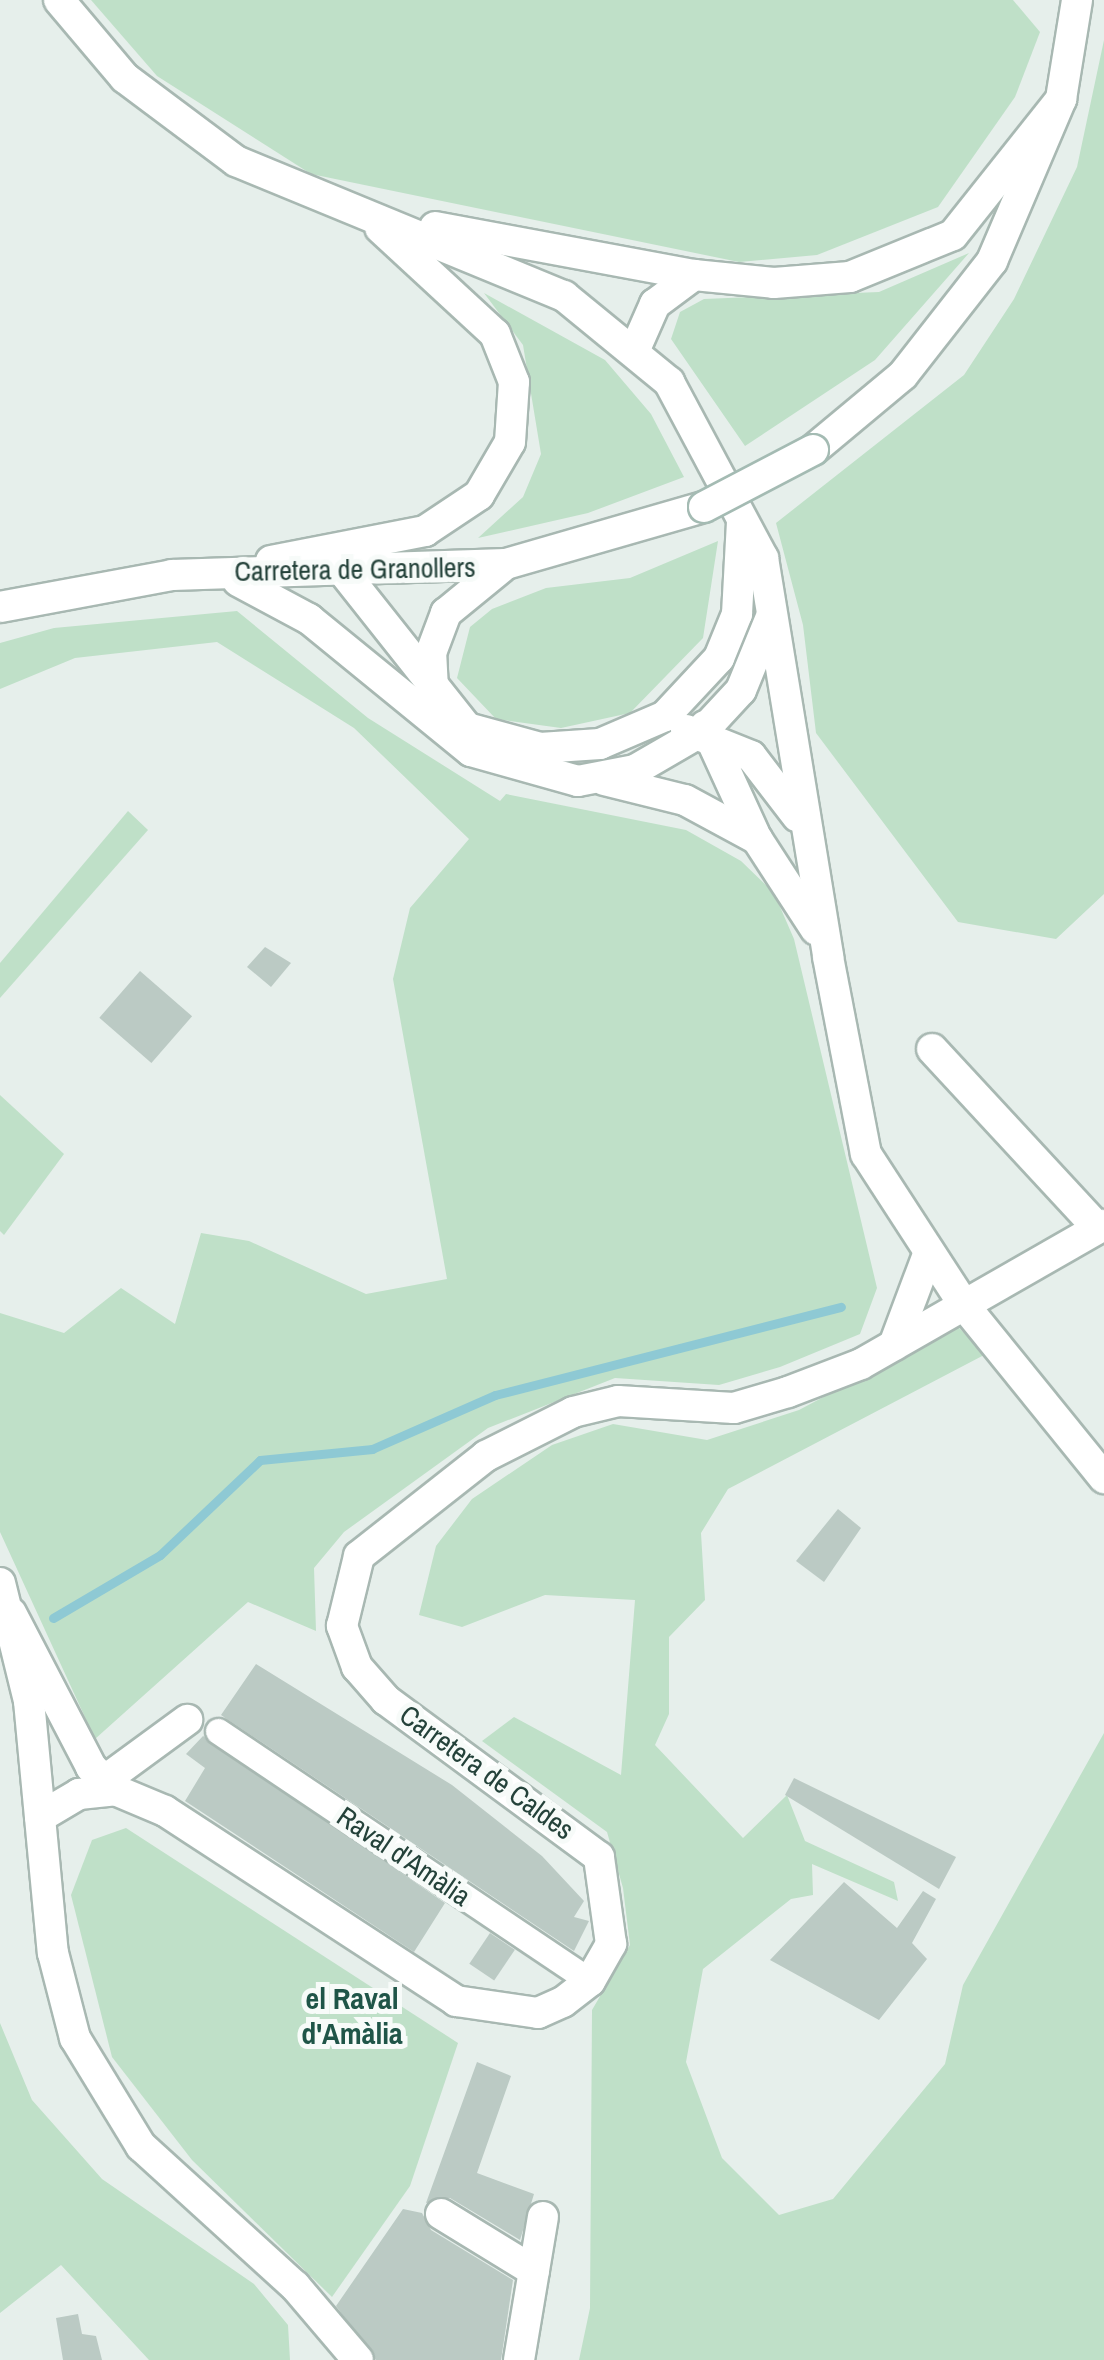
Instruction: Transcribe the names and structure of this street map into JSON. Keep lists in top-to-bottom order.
{
  "streets": {
    "main road": ["Carretera de Granollers", "Carretera de Caldes"],
    "street": ["Raval d'Amàlia"]
  },
  "crossings": [
    ["Carretera de Caldes", "Raval d'Amàlia"]
  ],
  "districts": ["el Raval d'Amàlia"]
}
